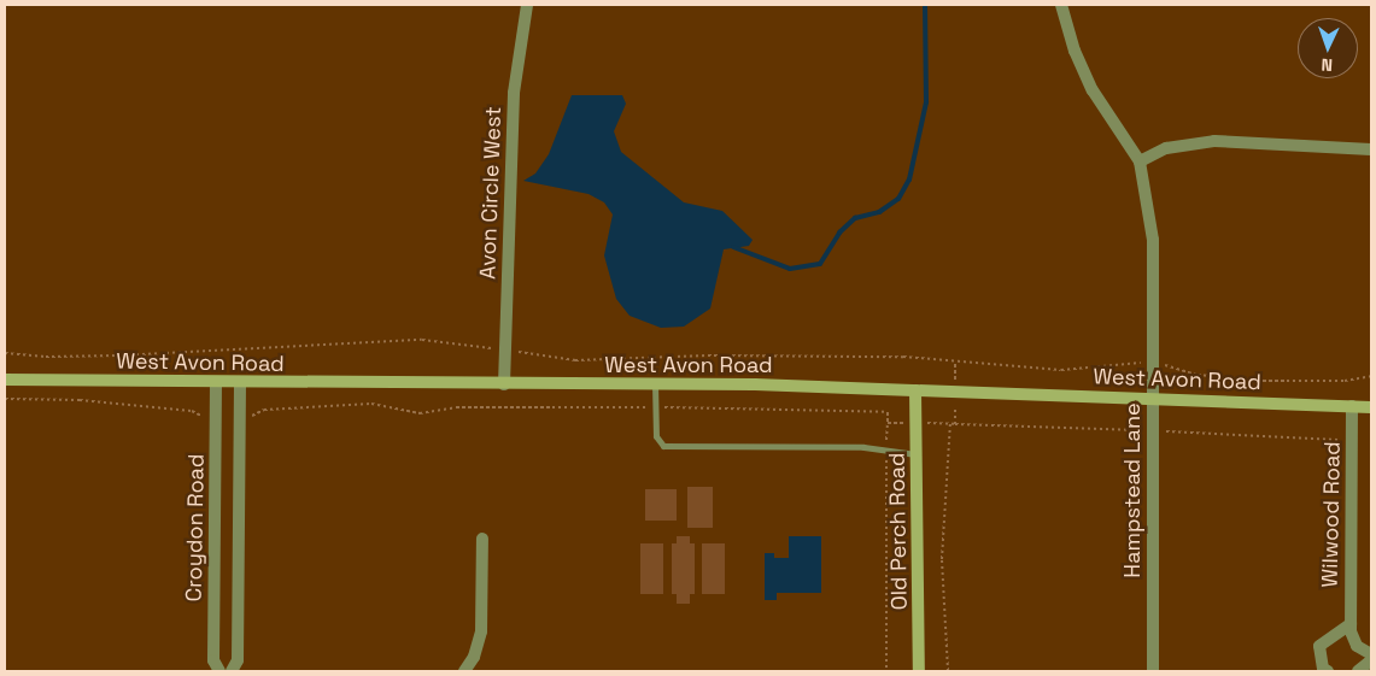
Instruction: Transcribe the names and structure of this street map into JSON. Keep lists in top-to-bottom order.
{
  "streets": {
    "street": [
      "Avon Circle West",
      "West Avon Road",
      "Hampstead Lane",
      "Wilwood Road",
      "Croydon Road",
      "Old Perch Road"
    ]
  },
  "crossings": [
    ["Avon Circle West", "West Avon Road"],
    ["West Avon Road", "Hampstead Lane"],
    ["West Avon Road", "Wilwood Road"],
    ["West Avon Road", "Croydon Road"],
    ["West Avon Road", "Old Perch Road"]
  ],
  "north": "bottom"
}
